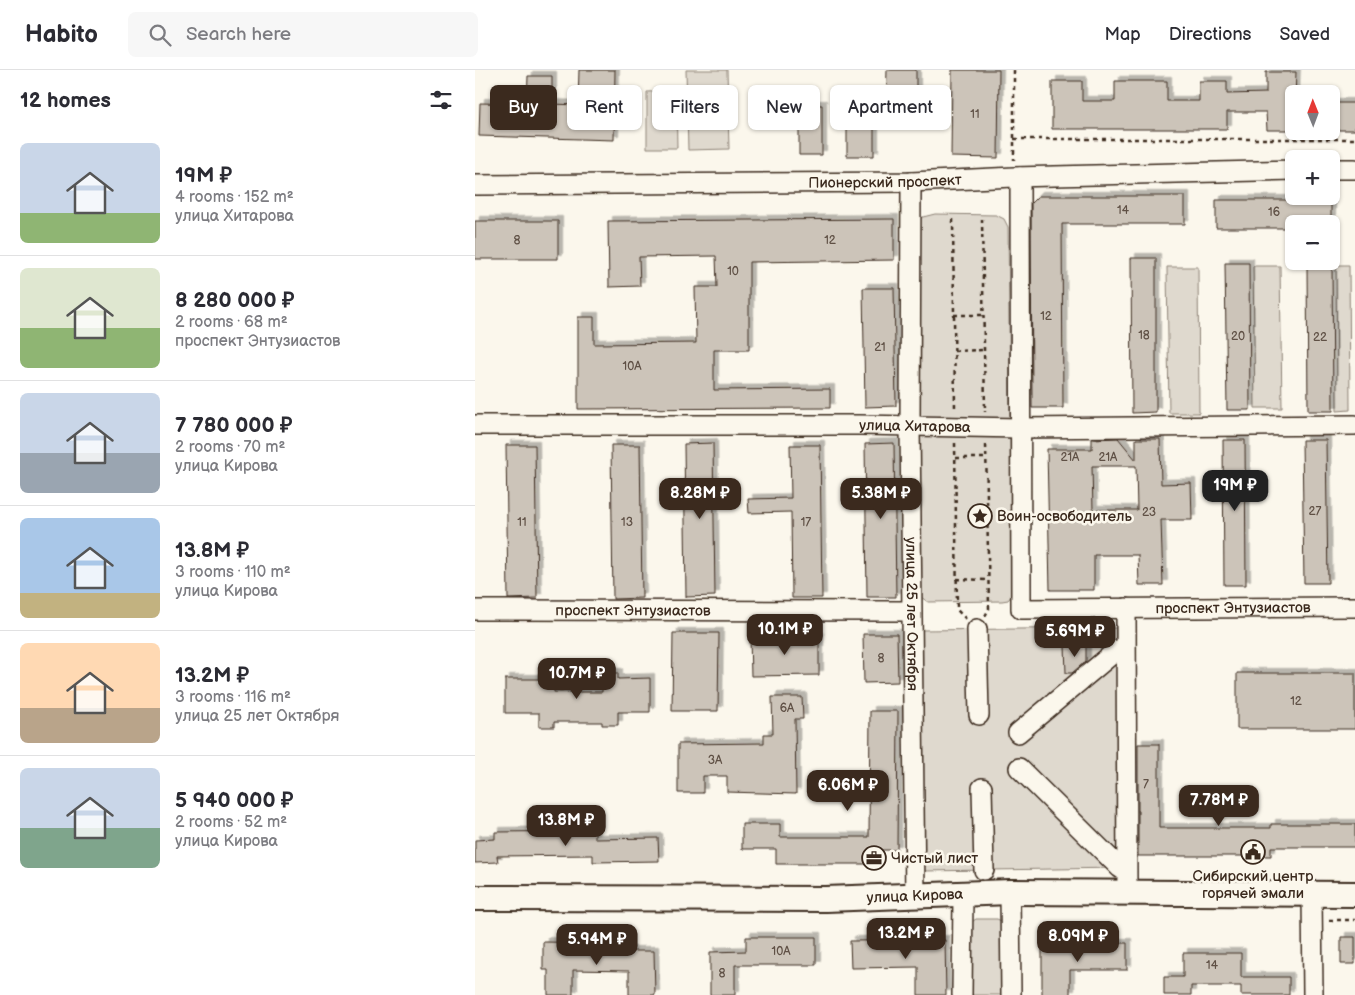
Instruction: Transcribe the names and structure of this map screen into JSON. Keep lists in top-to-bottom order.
{
  "streets": {
    "main road": ["улица Кирова"],
    "street": [
      "Пионерский проспект",
      "улица Хитарова",
      "проспект Энтузиастов",
      "улица 25 лет Октября"
    ]
  },
  "crossings": [
    ["Пионерский проспект", "улица 25 лет Октября"],
    ["улица Хитарова", "проспект Энтузиастов"],
    ["улица Хитарова", "улица 25 лет Октября"],
    ["проспект Энтузиастов", "улица 25 лет Октября"],
    ["улица 25 лет Октября", "улица Кирова"]
  ],
  "places": {
    "place": ["Воин-освободитель"],
    "public building": ["Сибирский центр горячей эмали"],
    "office": ["Чистый лист"]
  },
  "house_numbers": [
    "11",
    "14",
    "16",
    "8",
    "12",
    "10",
    "12",
    "18",
    "20",
    "22",
    "21",
    "10А",
    "21А",
    "21А",
    "27",
    "23",
    "11",
    "13",
    "17",
    "8",
    "12",
    "6А",
    "3А",
    "7",
    "10А",
    "14",
    "8"
  ],
  "north": "top",
  "page": {
    "header": "Habito",
    "search": "Search here",
    "nav": ["Map", "Directions", "Saved"],
    "heading": "12 homes",
    "map_buttons": ["+", "−"],
    "chip": [
      "Buy",
      "Rent",
      "Filters",
      "New",
      "Apartment"
    ],
    "list": [
      {
        "name": "19M ₽",
        "note": "4 rooms · 152 m² · улица Хитарова"
      },
      {
        "name": "8 280 000 ₽",
        "note": "2 rooms · 68 m² · проспект Энтузиастов"
      },
      {
        "name": "7 780 000 ₽",
        "note": "2 rooms · 70 m² · улица Кирова"
      },
      {
        "name": "13.8M ₽",
        "note": "3 rooms · 110 m² · улица Кирова"
      },
      {
        "name": "13.2M ₽",
        "note": "3 rooms · 116 m² · улица 25 лет Октября"
      },
      {
        "name": "5 940 000 ₽",
        "note": "2 rooms · 52 m² · улица Кирова"
      }
    ],
    "price": [
      "19M ₽",
      "8.28M ₽",
      "5.38M ₽",
      "10.1M ₽",
      "5.69M ₽",
      "10.7M ₽",
      "6.06M ₽",
      "7.78M ₽",
      "13.8M ₽",
      "13.2M ₽",
      "8.09M ₽",
      "5.94M ₽"
    ]
  }
}
